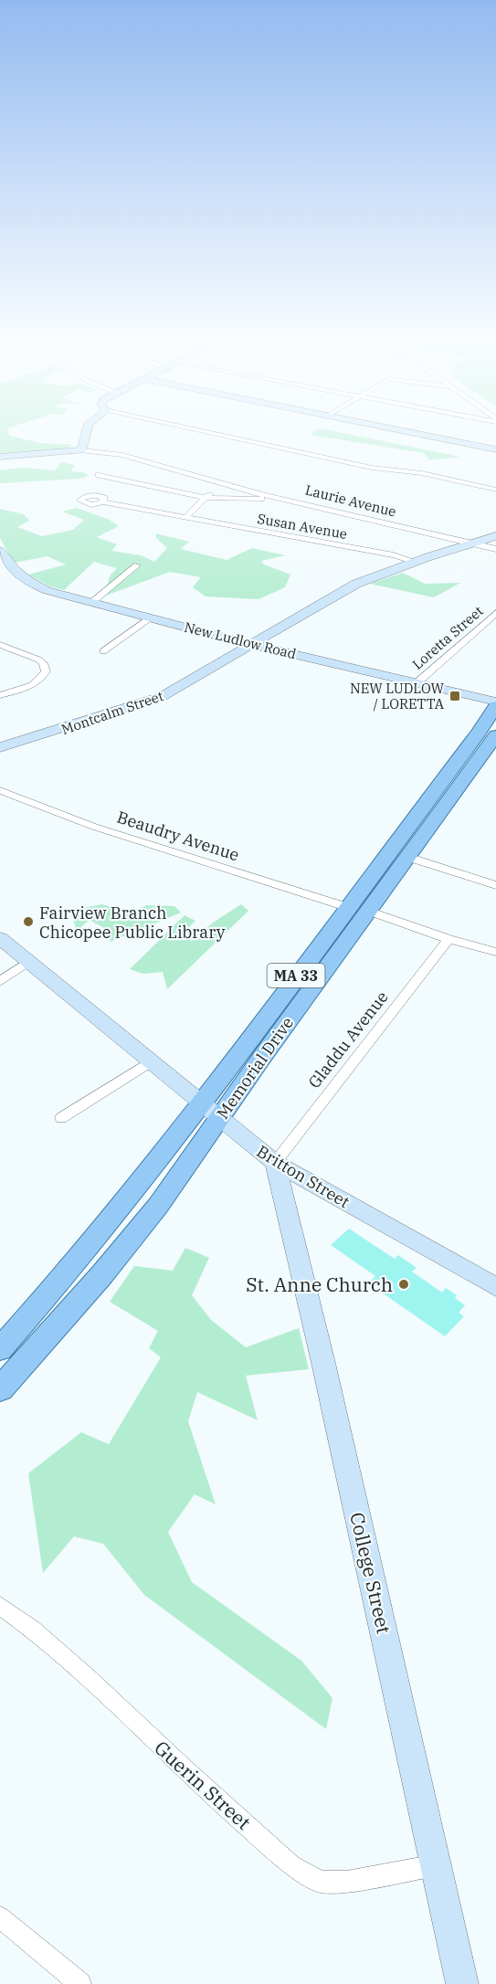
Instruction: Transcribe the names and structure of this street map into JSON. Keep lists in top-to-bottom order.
{
  "streets": {
    "main road": ["MA 33", "Memorial Drive"],
    "street": [
      "Laurie Avenue",
      "Susan Avenue",
      "Loretta Street",
      "New Ludlow Road",
      "Montcalm Street",
      "Beaudry Avenue",
      "Gladdu Avenue",
      "Britton Street",
      "College Street",
      "Guerin Street"
    ]
  },
  "crossings": [
    ["Laurie Avenue", "Montcalm Street"],
    ["Susan Avenue", "Montcalm Street"],
    ["Loretta Street", "New Ludlow Road"],
    ["New Ludlow Road", "Montcalm Street"],
    ["Beaudry Avenue", "Memorial Drive"],
    ["Gladdu Avenue", "Britton Street"],
    ["Gladdu Avenue", "College Street"],
    ["Memorial Drive", "Britton Street"],
    ["Britton Street", "College Street"],
    ["College Street", "Guerin Street"]
  ],
  "places": {
    "transit": ["NEW LUDLOW / LORETTA"],
    "other": ["Fairview Branch Chicopee Public Library", "St. Anne Church"]
  }
}
